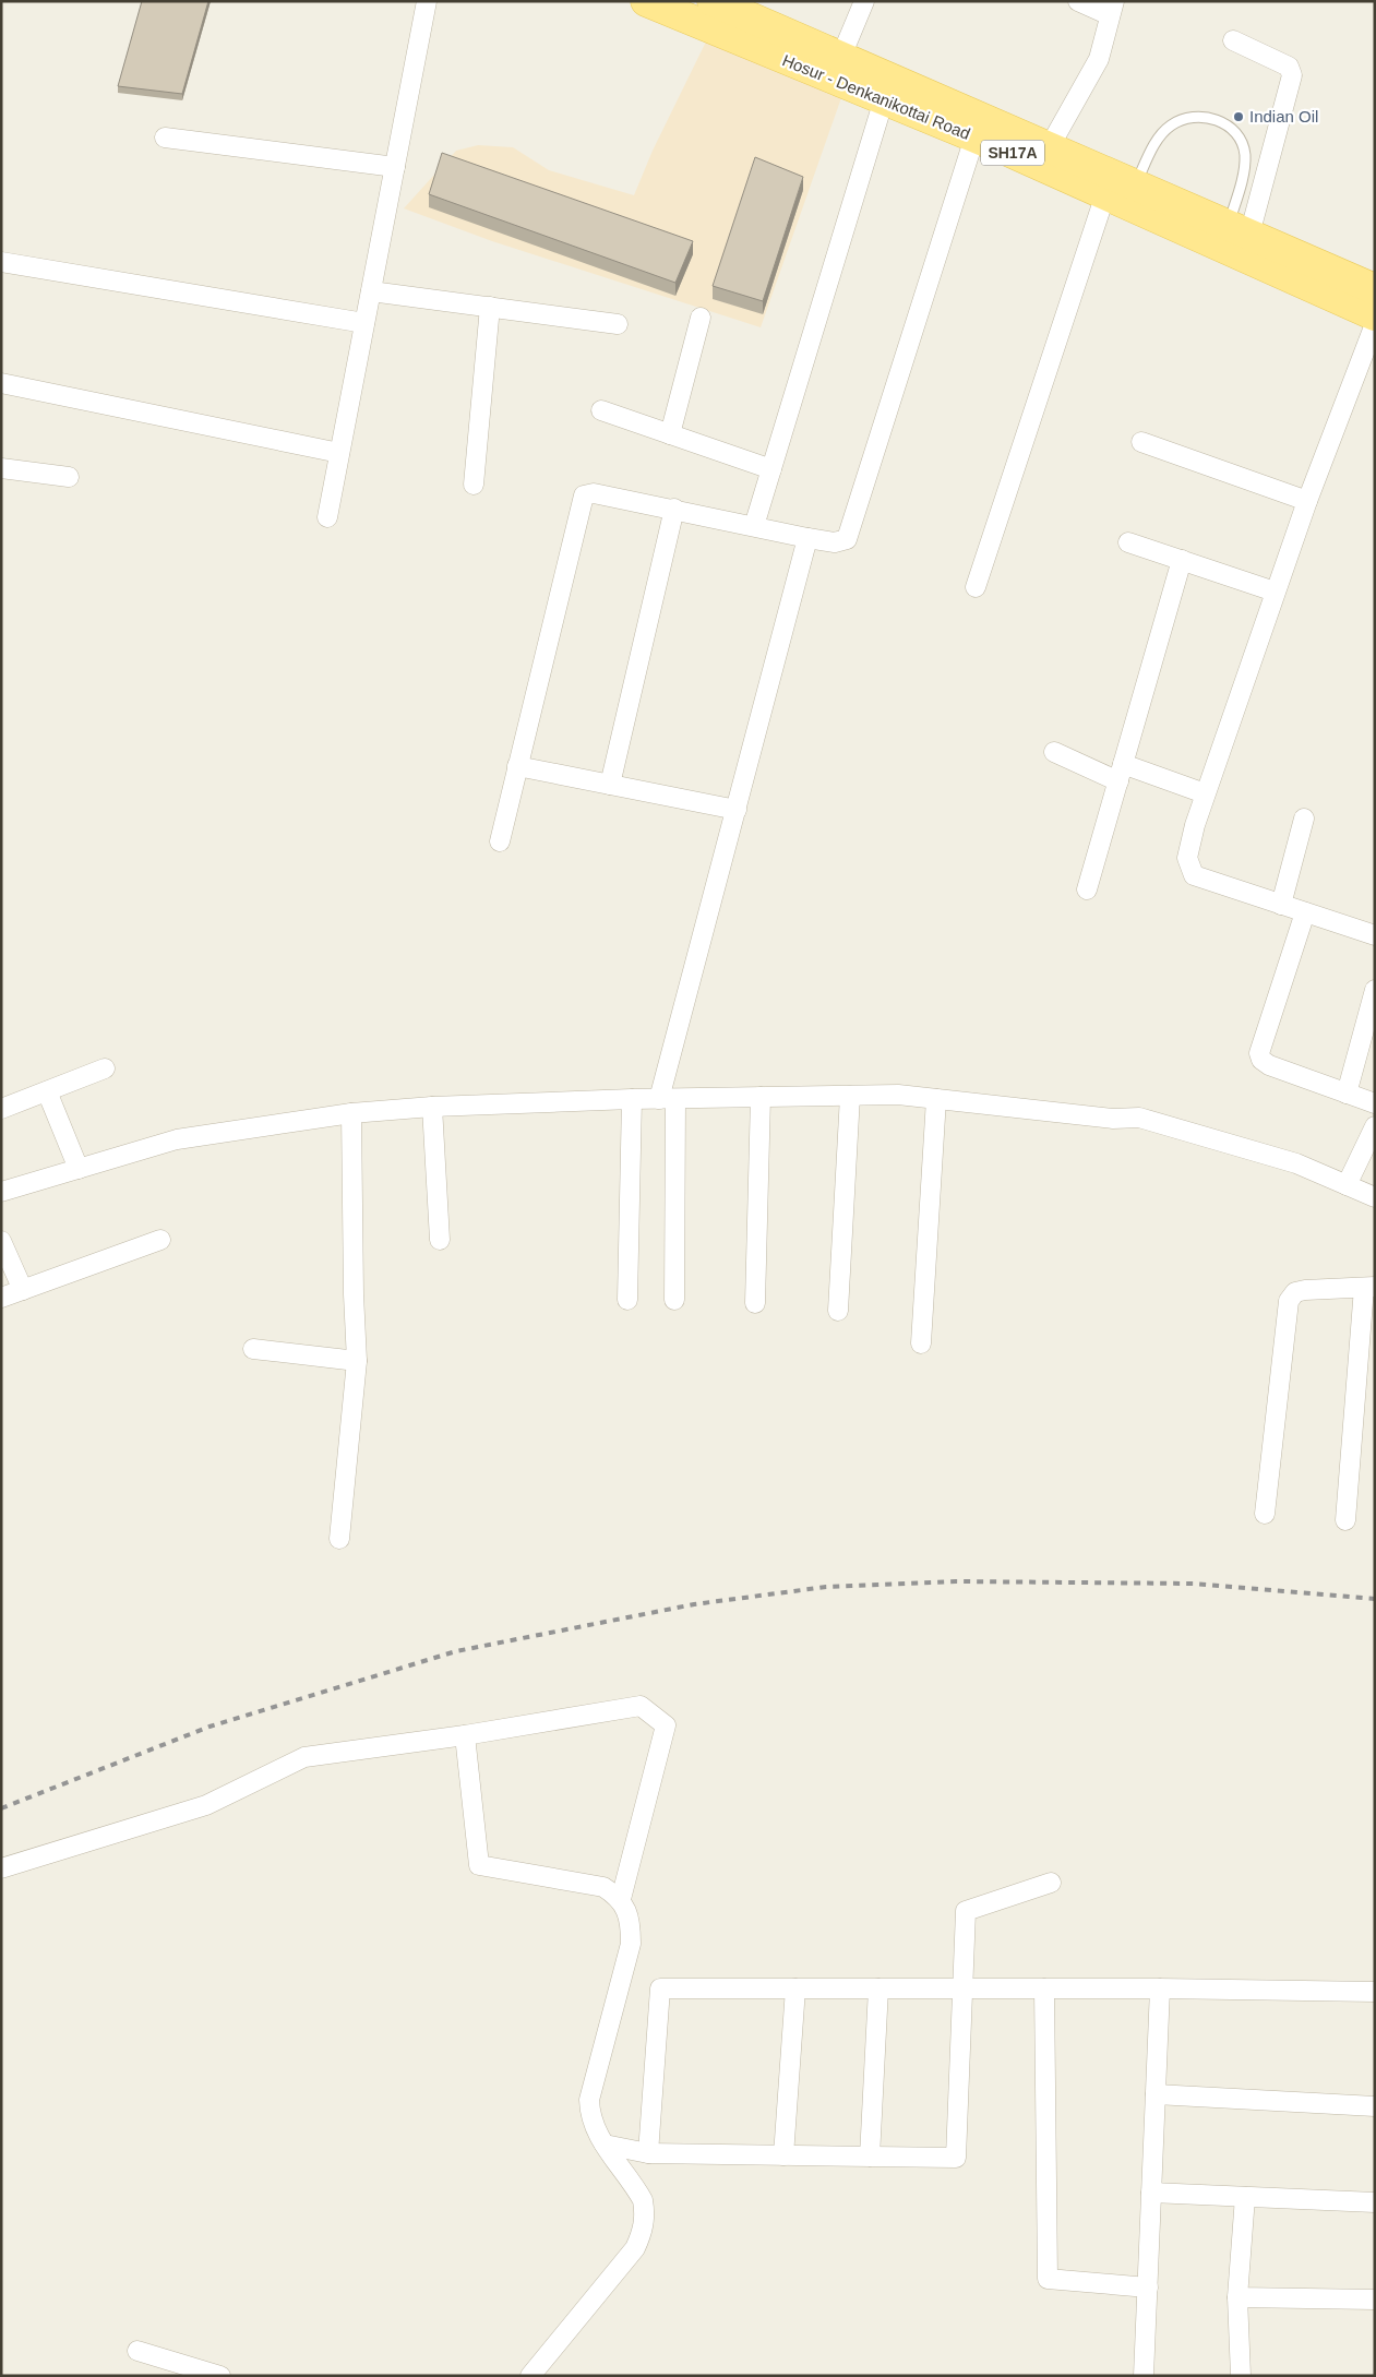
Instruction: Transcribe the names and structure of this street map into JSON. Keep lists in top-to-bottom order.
{
  "streets": {
    "main road": ["Hosur - Denkanikottai Road", "SH17A"]
  },
  "places": ["Indian Oil"]
}
